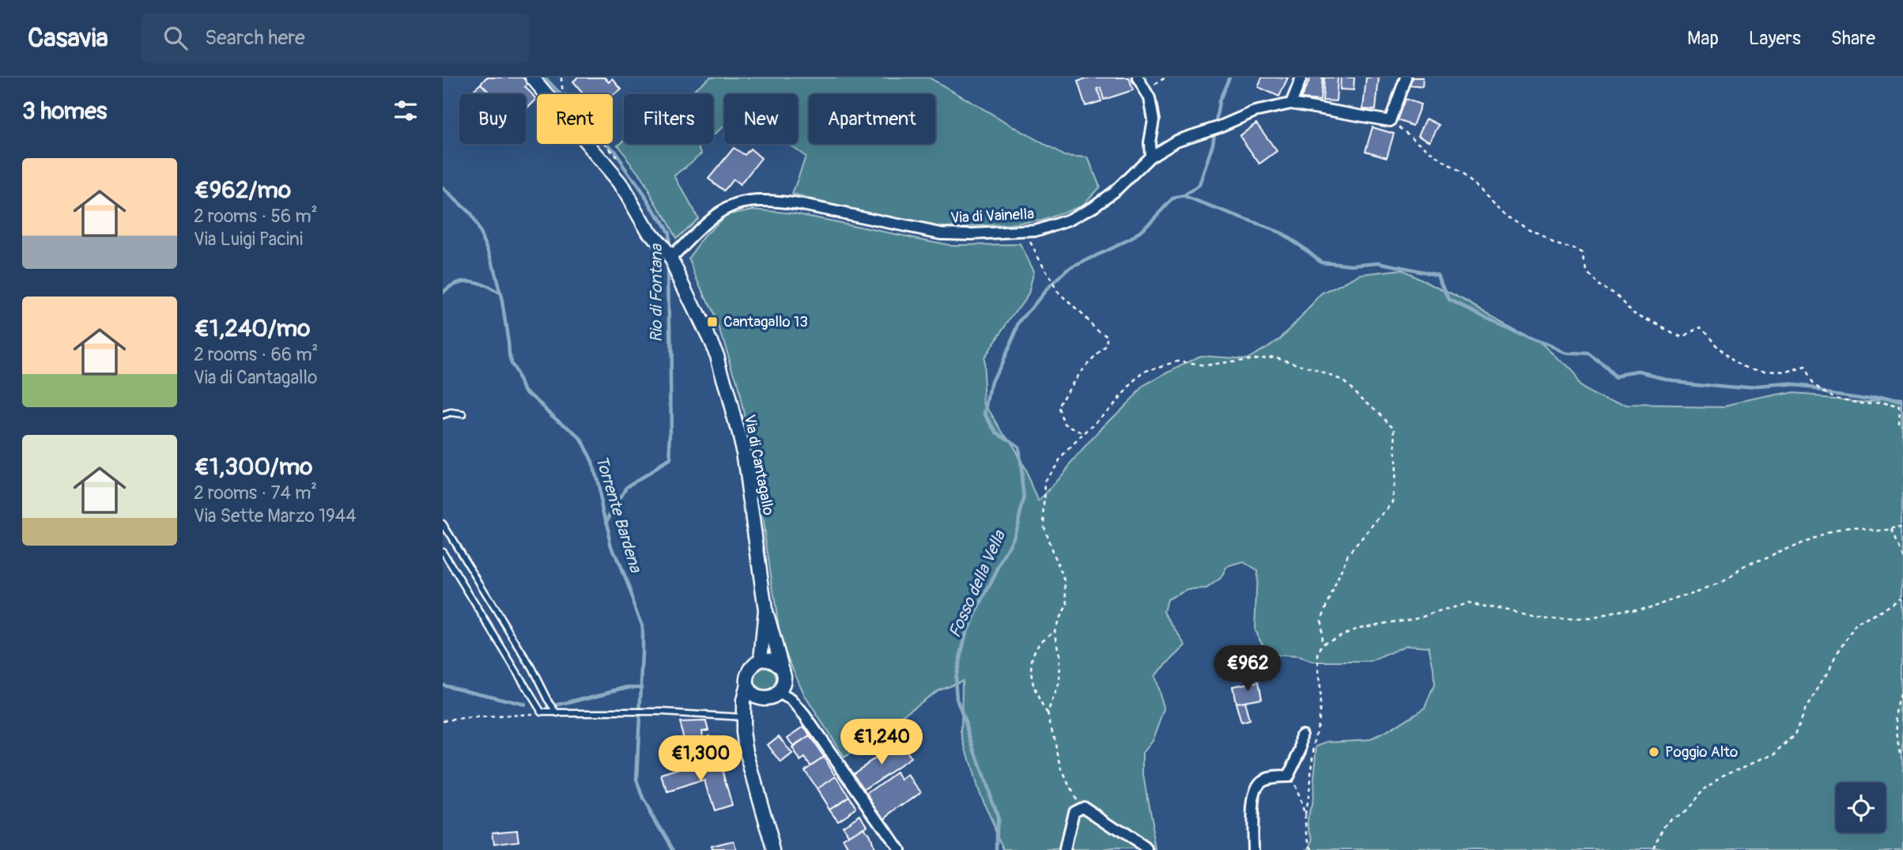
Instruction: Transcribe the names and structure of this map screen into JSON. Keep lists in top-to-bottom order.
{
  "streets": {
    "street": ["Via di Vainella", "Via di Cantagallo"]
  },
  "crossings": [
    ["Via di Vainella", "Via di Cantagallo"]
  ],
  "water": ["Rio di Fontana", "Torrente Bardena", "Fosso della Vella"],
  "places": {
    "transit": ["Cantagallo 13"],
    "other": ["Poggio Alto"]
  },
  "page": {
    "header": "Casavia",
    "search": "Search here",
    "nav": ["Map", "Layers", "Share"],
    "heading": "3 homes",
    "chip": [
      "Buy",
      "Rent",
      "Filters",
      "New",
      "Apartment"
    ],
    "list": [
      {
        "name": "€962/mo",
        "note": "2 rooms · 56 m² · Via Luigi Pacini"
      },
      {
        "name": "€1,240/mo",
        "note": "2 rooms · 66 m² · Via di Cantagallo"
      },
      {
        "name": "€1,300/mo",
        "note": "2 rooms · 74 m² · Via Sette Marzo 1944"
      }
    ],
    "price": ["€962", "€1,240", "€1,300"]
  }
}
